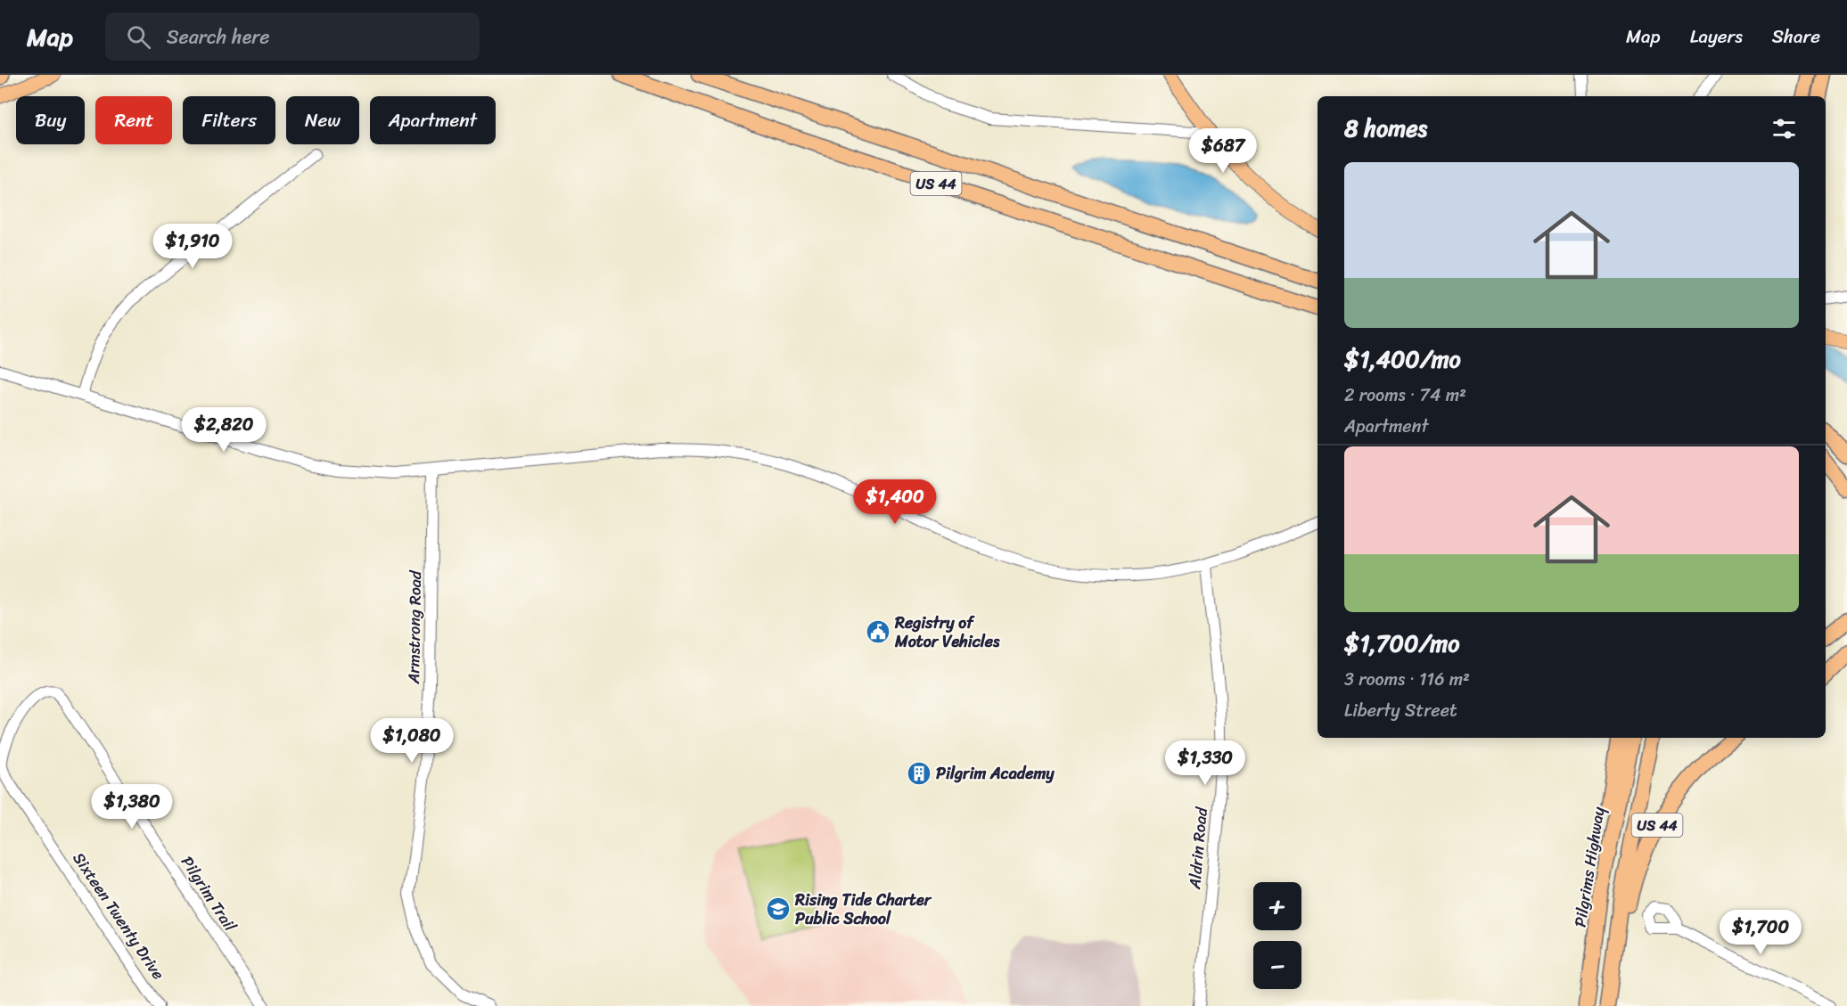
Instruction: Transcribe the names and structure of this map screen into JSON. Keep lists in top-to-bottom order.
{
  "streets": {
    "highway": ["US 44", "Pilgrims Highway"],
    "street": [
      "Armstrong Road",
      "Aldrin Road",
      "Pilgrim Trail",
      "Sixteen Twenty Drive"
    ]
  },
  "crossings": [
    ["Pilgrim Trail", "Sixteen Twenty Drive"]
  ],
  "places": {
    "public building": ["Registry of Motor Vehicles"],
    "building": ["Pilgrim Academy"],
    "school or university": ["Rising Tide Charter Public School"]
  },
  "page": {
    "header": "Map",
    "search": "Search here",
    "nav": ["Map", "Layers", "Share"],
    "chip": [
      "Buy",
      "Rent",
      "Filters",
      "New",
      "Apartment"
    ],
    "heading": "8 homes",
    "price": [
      "$687",
      "$1,910",
      "$2,820",
      "$1,400",
      "$1,080",
      "$1,330",
      "$1,380",
      "$1,700"
    ],
    "list": [
      {
        "name": "$1,400/mo",
        "note": "2 rooms · 74 m² · Apartment"
      },
      {
        "name": "$1,700/mo",
        "note": "3 rooms · 116 m² · Liberty Street"
      }
    ],
    "map_buttons": ["+", "−"]
  }
}
